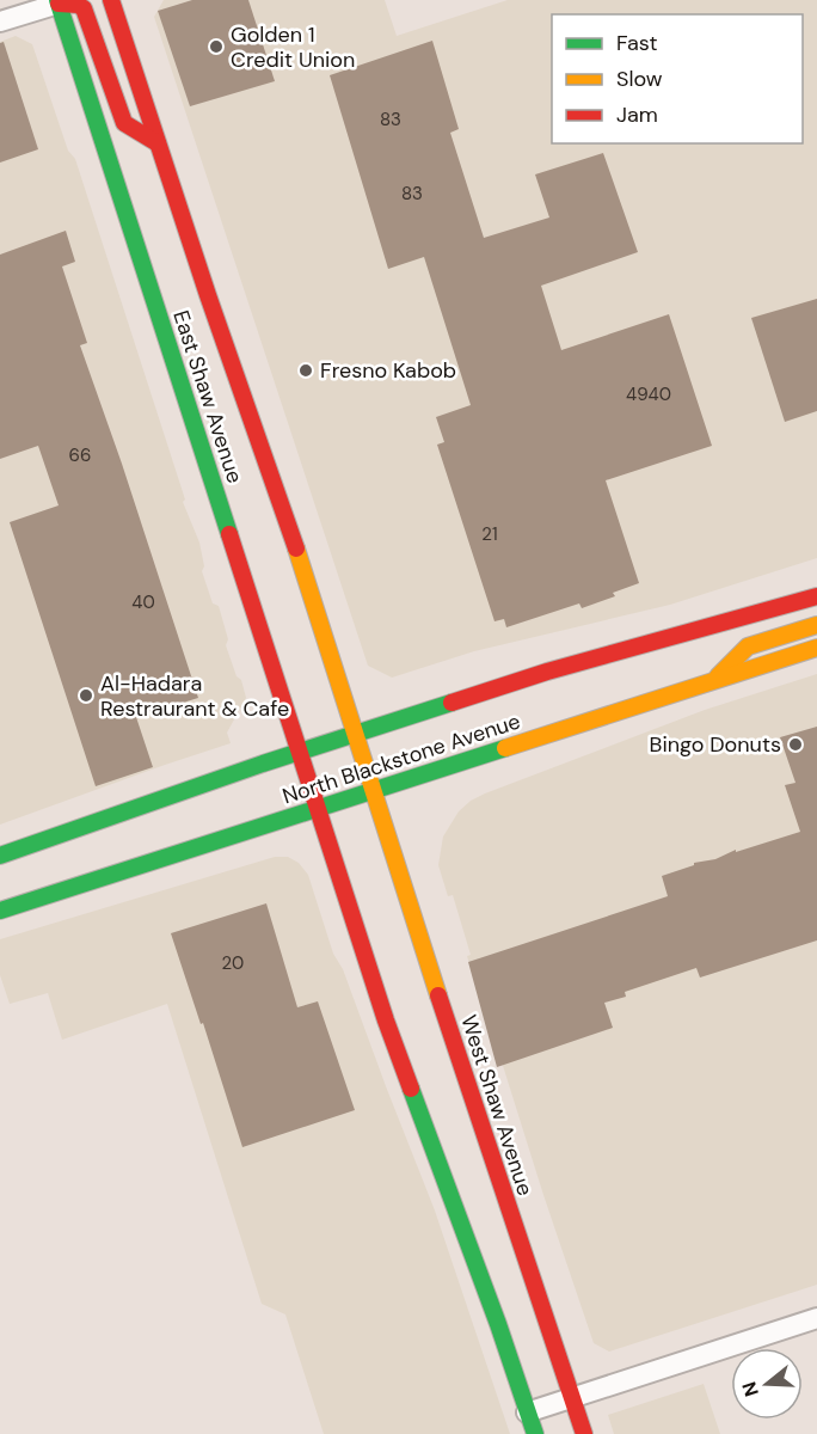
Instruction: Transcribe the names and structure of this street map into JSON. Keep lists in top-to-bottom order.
{
  "streets": {
    "main road": ["East Shaw Avenue", "North Blackstone Avenue", "West Shaw Avenue"]
  },
  "crossings": [
    ["East Shaw Avenue", "North Blackstone Avenue"],
    ["East Shaw Avenue", "West Shaw Avenue"],
    ["North Blackstone Avenue", "West Shaw Avenue"]
  ],
  "places": [
    "Golden 1 Credit Union",
    "Fresno Kabob",
    "Al-Hadara Restraurant & Cafe",
    "Bingo Donuts"
  ],
  "house_numbers": [
    "83",
    "83",
    "4940",
    "66",
    "21",
    "40",
    "20"
  ],
  "legend": ["Fast", "Slow", "Jam"],
  "north": "left"
}
